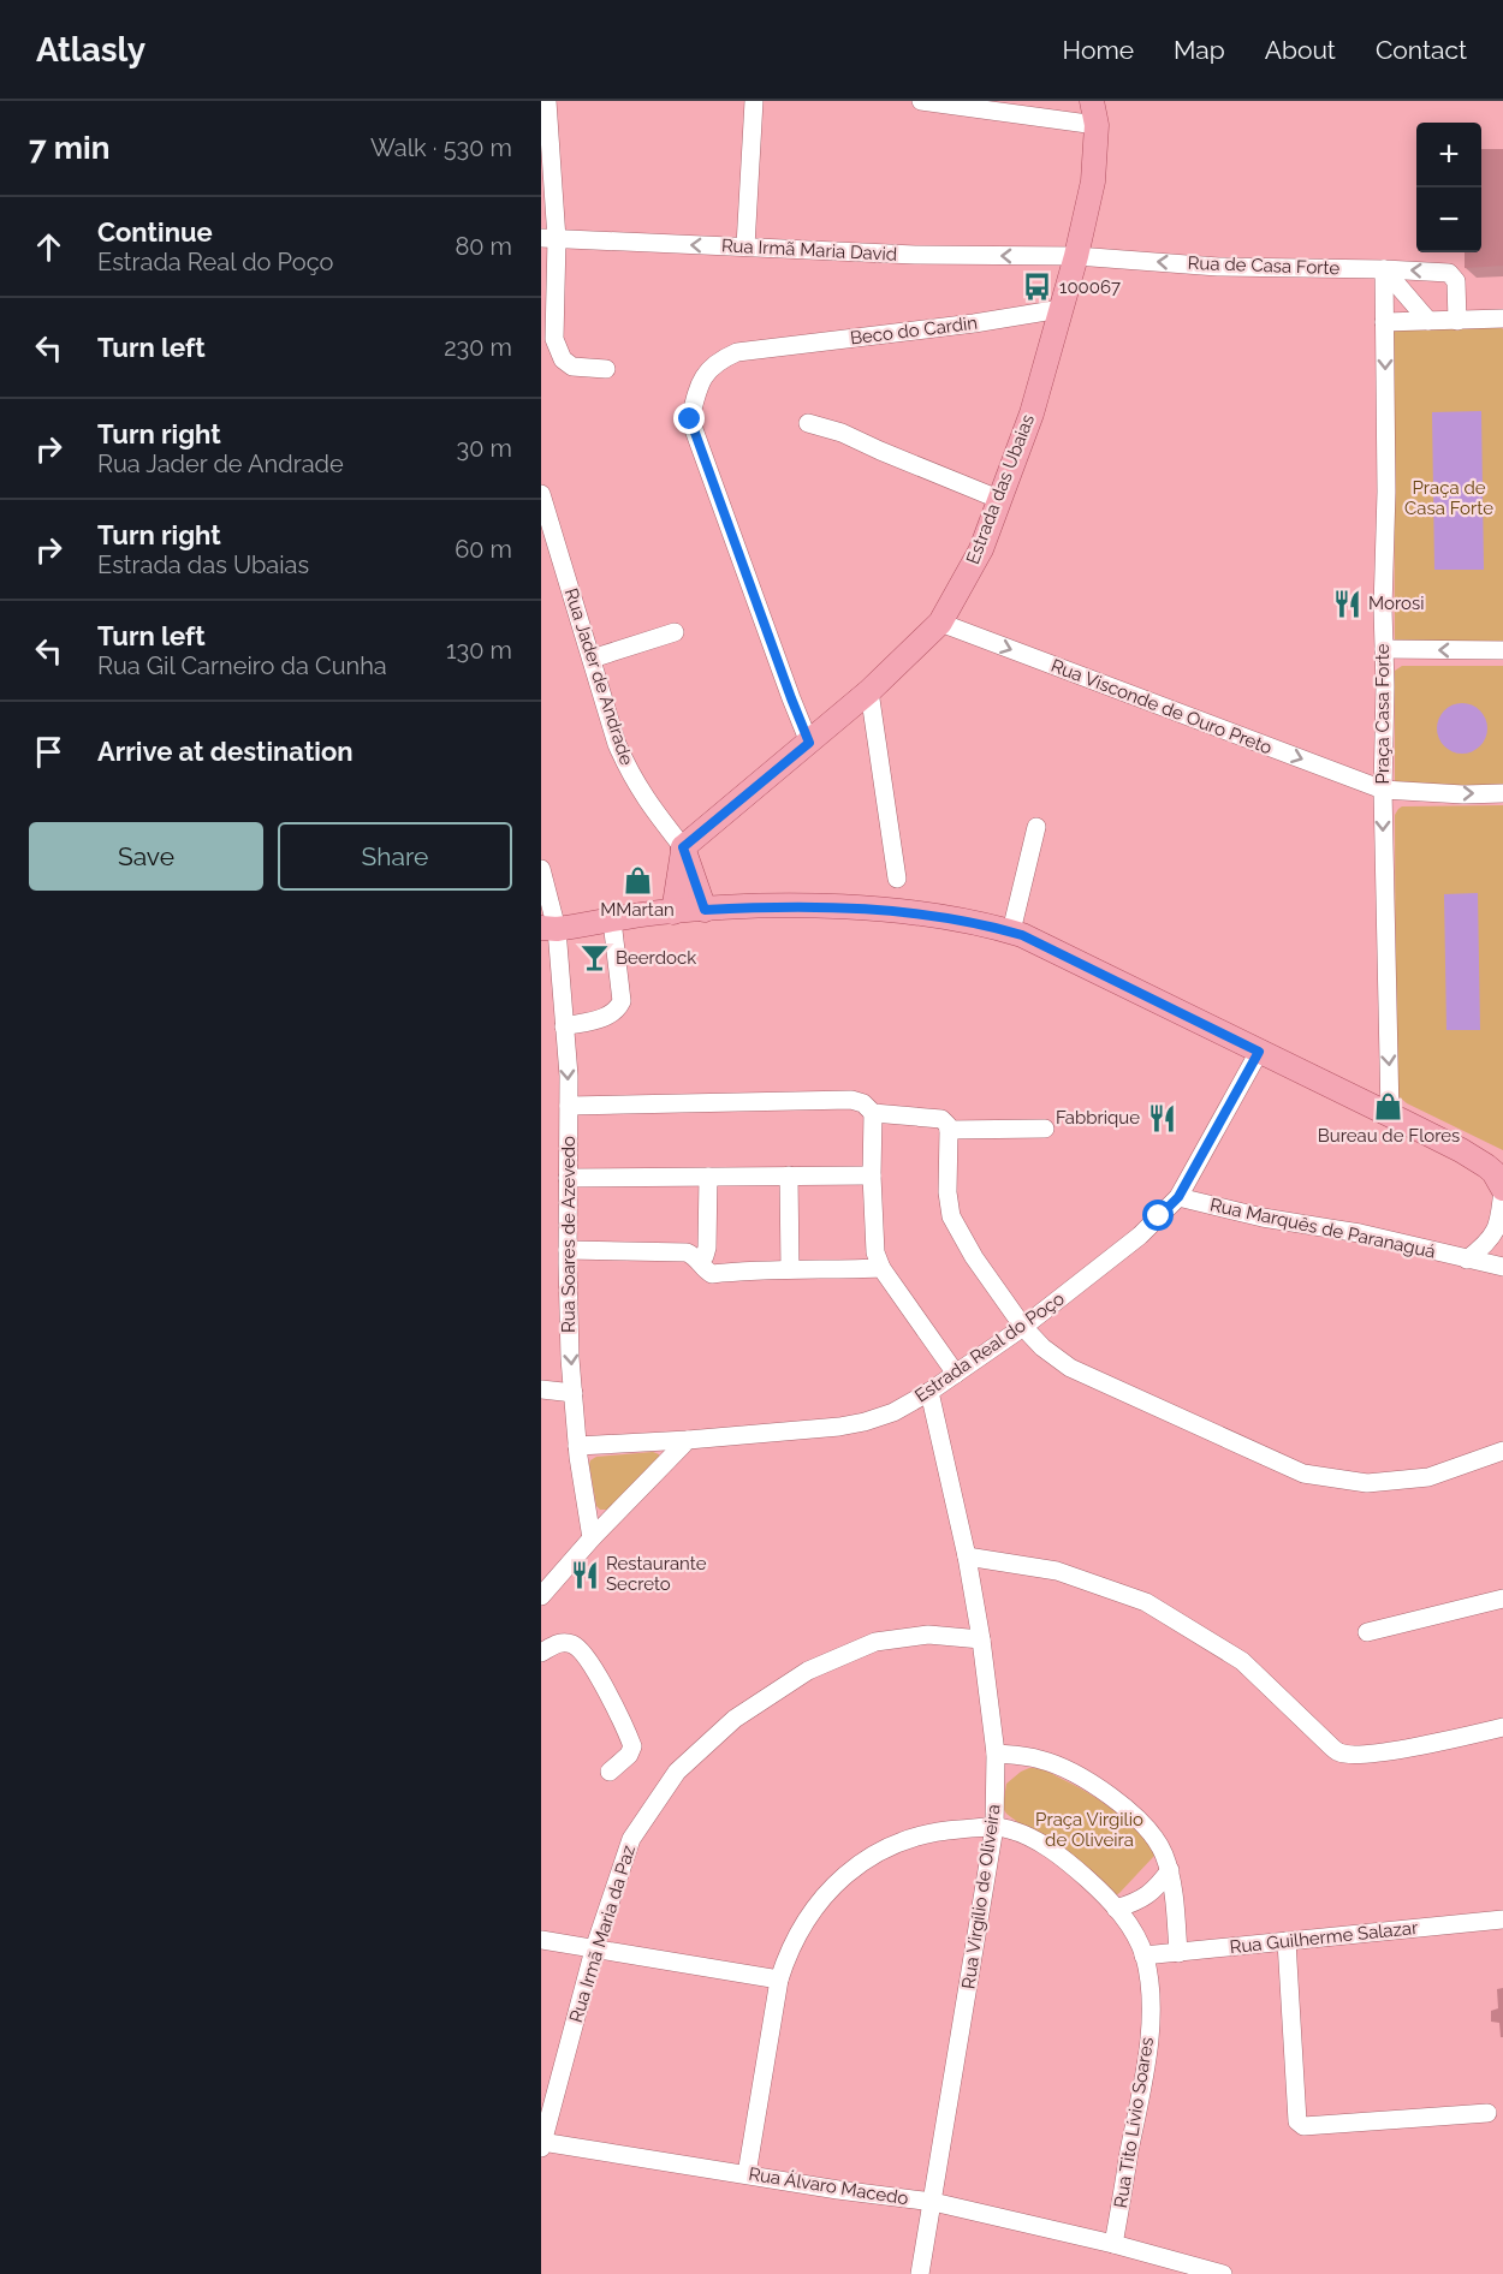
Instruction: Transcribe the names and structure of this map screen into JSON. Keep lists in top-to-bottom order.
{
  "streets": {
    "main road": ["Estrada das Ubaias", "Rua Jader de Andrade"],
    "street": [
      "Rua Irmã Maria David",
      "Rua de Casa Forte",
      "Beco do Cardin",
      "Rua Visconde de Ouro Preto",
      "Praça Casa Forte",
      "Rua Marquês de Paranaguá",
      "Rua Soares de Azevedo",
      "Estrada Real do Poço",
      "Rua Virgílio de Oliveira",
      "Rua Irmã Maria da Paz",
      "Rua Guilherme Salazar",
      "Rua Tito Lívio Soares",
      "Rua Álvaro Macedo"
    ]
  },
  "crossings": [
    ["Rua Irmã Maria David", "Rua de Casa Forte"],
    ["Rua Irmã Maria David", "Estrada das Ubaias"],
    ["Rua de Casa Forte", "Estrada das Ubaias"],
    ["Rua de Casa Forte", "Praça Casa Forte"],
    ["Beco do Cardin", "Estrada das Ubaias"],
    ["Estrada das Ubaias", "Rua Jader de Andrade"],
    ["Estrada das Ubaias", "Rua Visconde de Ouro Preto"],
    ["Rua Visconde de Ouro Preto", "Praça Casa Forte"],
    ["Rua Marquês de Paranaguá", "Estrada Real do Poço"],
    ["Rua Soares de Azevedo", "Estrada Real do Poço"],
    ["Estrada Real do Poço", "Rua Virgílio de Oliveira"],
    ["Rua Virgílio de Oliveira", "Rua Irmã Maria da Paz"],
    ["Rua Virgílio de Oliveira", "Rua Tito Lívio Soares"],
    ["Rua Virgílio de Oliveira", "Rua Álvaro Macedo"],
    ["Rua Irmã Maria da Paz", "Rua Álvaro Macedo"],
    ["Rua Guilherme Salazar", "Rua Tito Lívio Soares"],
    ["Rua Tito Lívio Soares", "Rua Álvaro Macedo"]
  ],
  "one_way": [
    "Rua Irmã Maria David",
    "Rua de Casa Forte",
    "Rua Visconde de Ouro Preto",
    "Praça Casa Forte"
  ],
  "parks": ["Praça de Casa Forte", "Praça Virgilio de Oliveira"],
  "places": {
    "bus stop": ["100067"],
    "restaurant": ["Morosi", "Fabbrique", "Restaurante Secreto"],
    "shop": ["MMartan", "Bureau de Flores"],
    "bar": ["Beerdock"]
  },
  "page": {
    "header": "Atlasly",
    "nav": [
      "Home",
      "Map",
      "About",
      "Contact"
    ],
    "heading": ["7 min", "Walk · 530 m"],
    "map_buttons": ["+", "−"],
    "list": [
      ["Continue", "Estrada Real do Poço", "80 m"],
      ["Turn left", "230 m"],
      ["Turn right", "Rua Jader de Andrade", "30 m"],
      ["Turn right", "Estrada das Ubaias", "60 m"],
      ["Turn left", "Rua Gil Carneiro da Cunha", "130 m"],
      "Arrive at destination"
    ],
    "buttons": ["Save", "Share"]
  }
}
